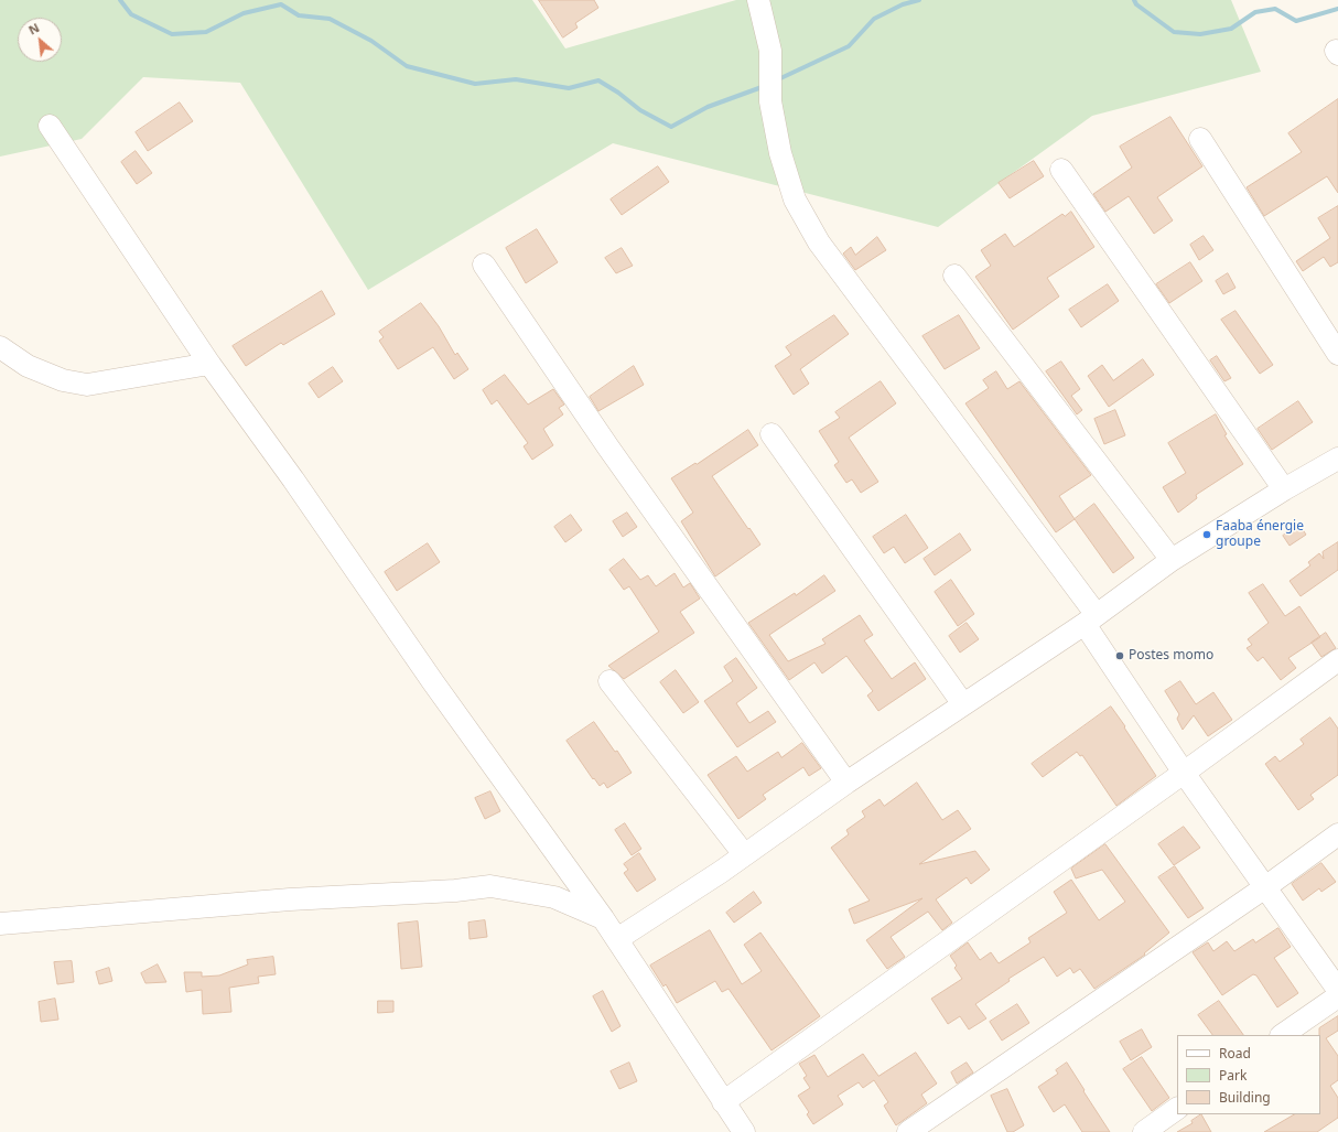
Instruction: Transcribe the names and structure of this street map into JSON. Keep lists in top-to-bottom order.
{
  "places": ["Faaba énergie groupe", "Postes momo"],
  "legend": ["Road", "Park", "Building"],
  "north": "top left"
}
